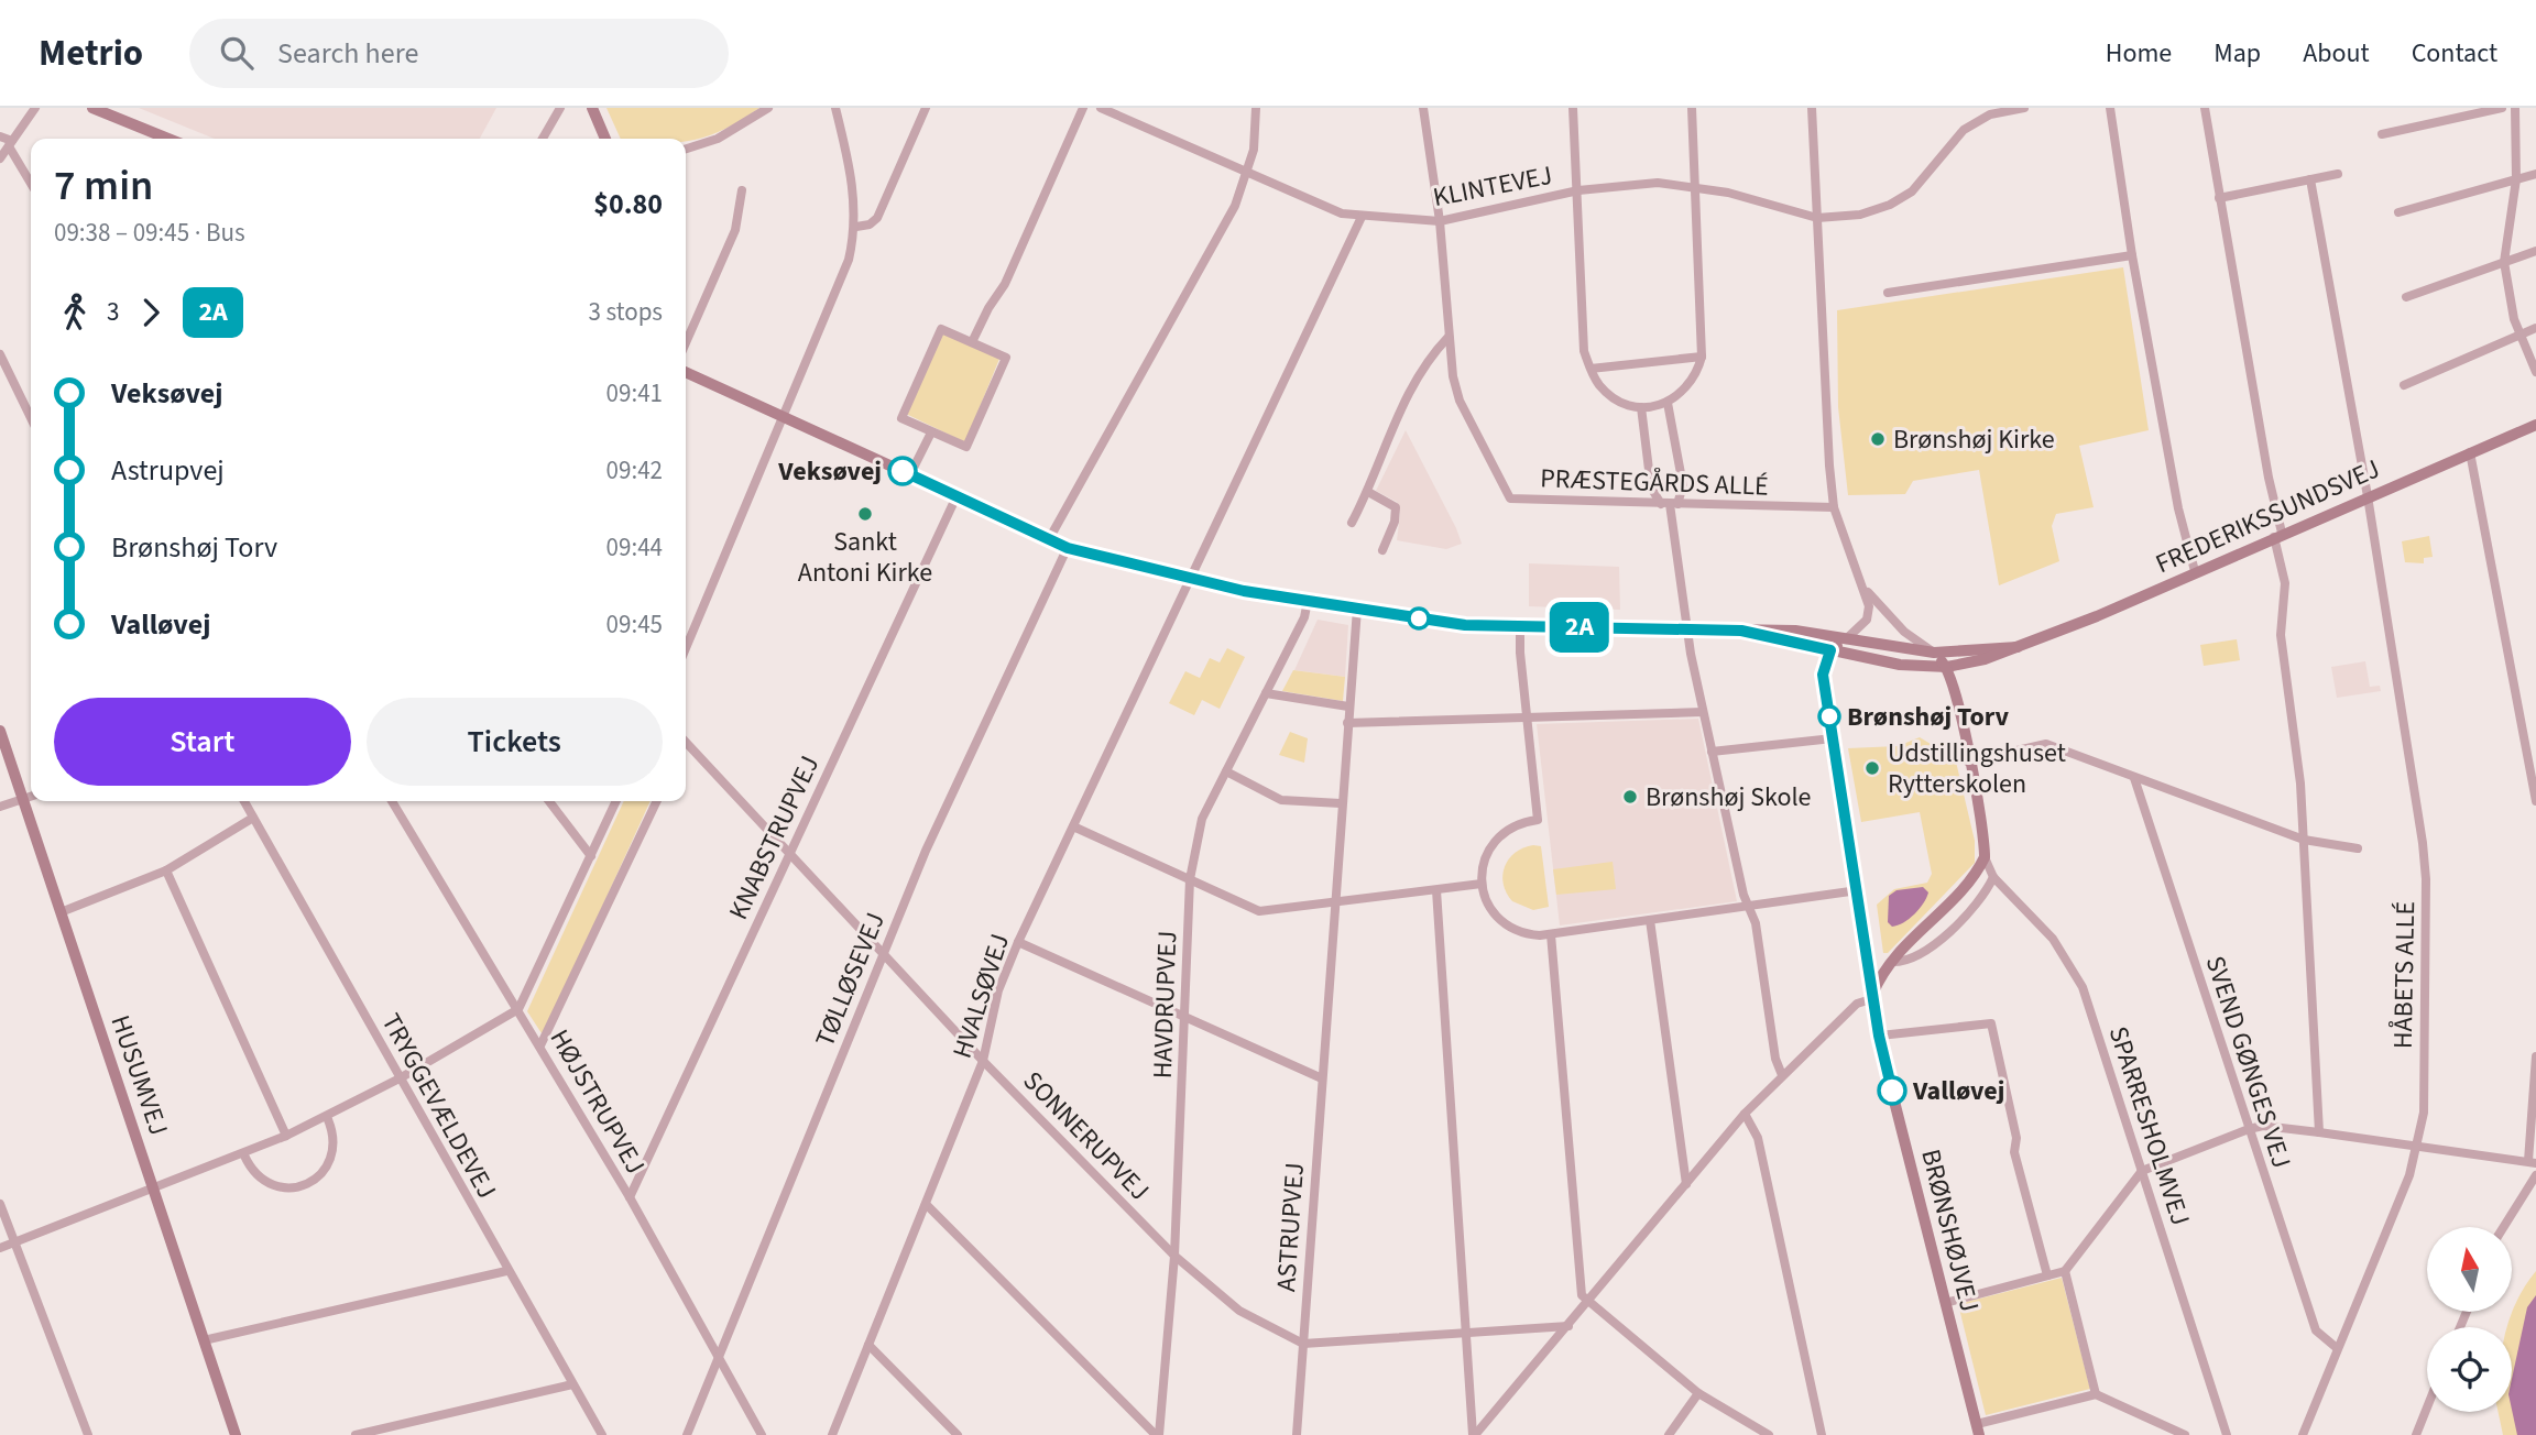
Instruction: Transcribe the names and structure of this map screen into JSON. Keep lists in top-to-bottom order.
{
  "streets": {
    "main road": ["FREDERIKSSUNDSVEJ", "HUSUMVEJ", "BRØNSHØJVEJ"],
    "street": [
      "KLINTEVEJ",
      "PRÆSTEGÅRDS ALLÉ",
      "KNABSTRUPVEJ",
      "HÅBETS ALLÉ",
      "TØLLØSEVEJ",
      "HVALSØVEJ",
      "HAVDRUPVEJ",
      "SVEND GØNGES VEJ",
      "HØJSTRUPVEJ",
      "TRYGGEVÆLDEVEJ",
      "SPARRESHOLMVEJ",
      "SONNERUPVEJ",
      "ASTRUPVEJ"
    ]
  },
  "crossings": [
    ["KLINTEVEJ", "PRÆSTEGÅRDS ALLÉ"],
    ["KLINTEVEJ", "HVALSØVEJ"],
    ["FREDERIKSSUNDSVEJ", "KNABSTRUPVEJ"],
    ["FREDERIKSSUNDSVEJ", "HÅBETS ALLÉ"],
    ["FREDERIKSSUNDSVEJ", "TØLLØSEVEJ"],
    ["FREDERIKSSUNDSVEJ", "HVALSØVEJ"],
    ["FREDERIKSSUNDSVEJ", "HAVDRUPVEJ"],
    ["FREDERIKSSUNDSVEJ", "ASTRUPVEJ"],
    ["FREDERIKSSUNDSVEJ", "BRØNSHØJVEJ"],
    ["KNABSTRUPVEJ", "HØJSTRUPVEJ"],
    ["KNABSTRUPVEJ", "SONNERUPVEJ"],
    ["HÅBETS ALLÉ", "SVEND GØNGES VEJ"],
    ["TØLLØSEVEJ", "HØJSTRUPVEJ"],
    ["TØLLØSEVEJ", "SONNERUPVEJ"],
    ["HVALSØVEJ", "SONNERUPVEJ"],
    ["HAVDRUPVEJ", "SONNERUPVEJ"],
    ["SONNERUPVEJ", "ASTRUPVEJ"]
  ],
  "places": [
    "Brønshøj Kirke",
    "Veksøvej",
    "Sankt Antoni Kirke",
    "Brønshøj Torv",
    "Udstillingshuset Rytterskolen",
    "Brønshøj Skole",
    "Valløvej"
  ],
  "lines": ["bus line 2A"],
  "north": "top",
  "page": {
    "header": "Metrio",
    "search": "Search here",
    "nav": [
      "Home",
      "Map",
      "About",
      "Contact"
    ],
    "on_map": "2A",
    "heading": ["7 min", "09:38 – 09:45 · Bus", "$0.80"],
    "legs": ["3", "2A", "3 stops"],
    "list": [
      {
        "name": "Veksøvej",
        "value": "09:41"
      },
      {
        "name": "Astrupvej",
        "value": "09:42"
      },
      {
        "name": "Brønshøj Torv",
        "value": "09:44"
      },
      {
        "name": "Valløvej",
        "value": "09:45"
      }
    ],
    "buttons": ["Start", "Tickets"]
  }
}
